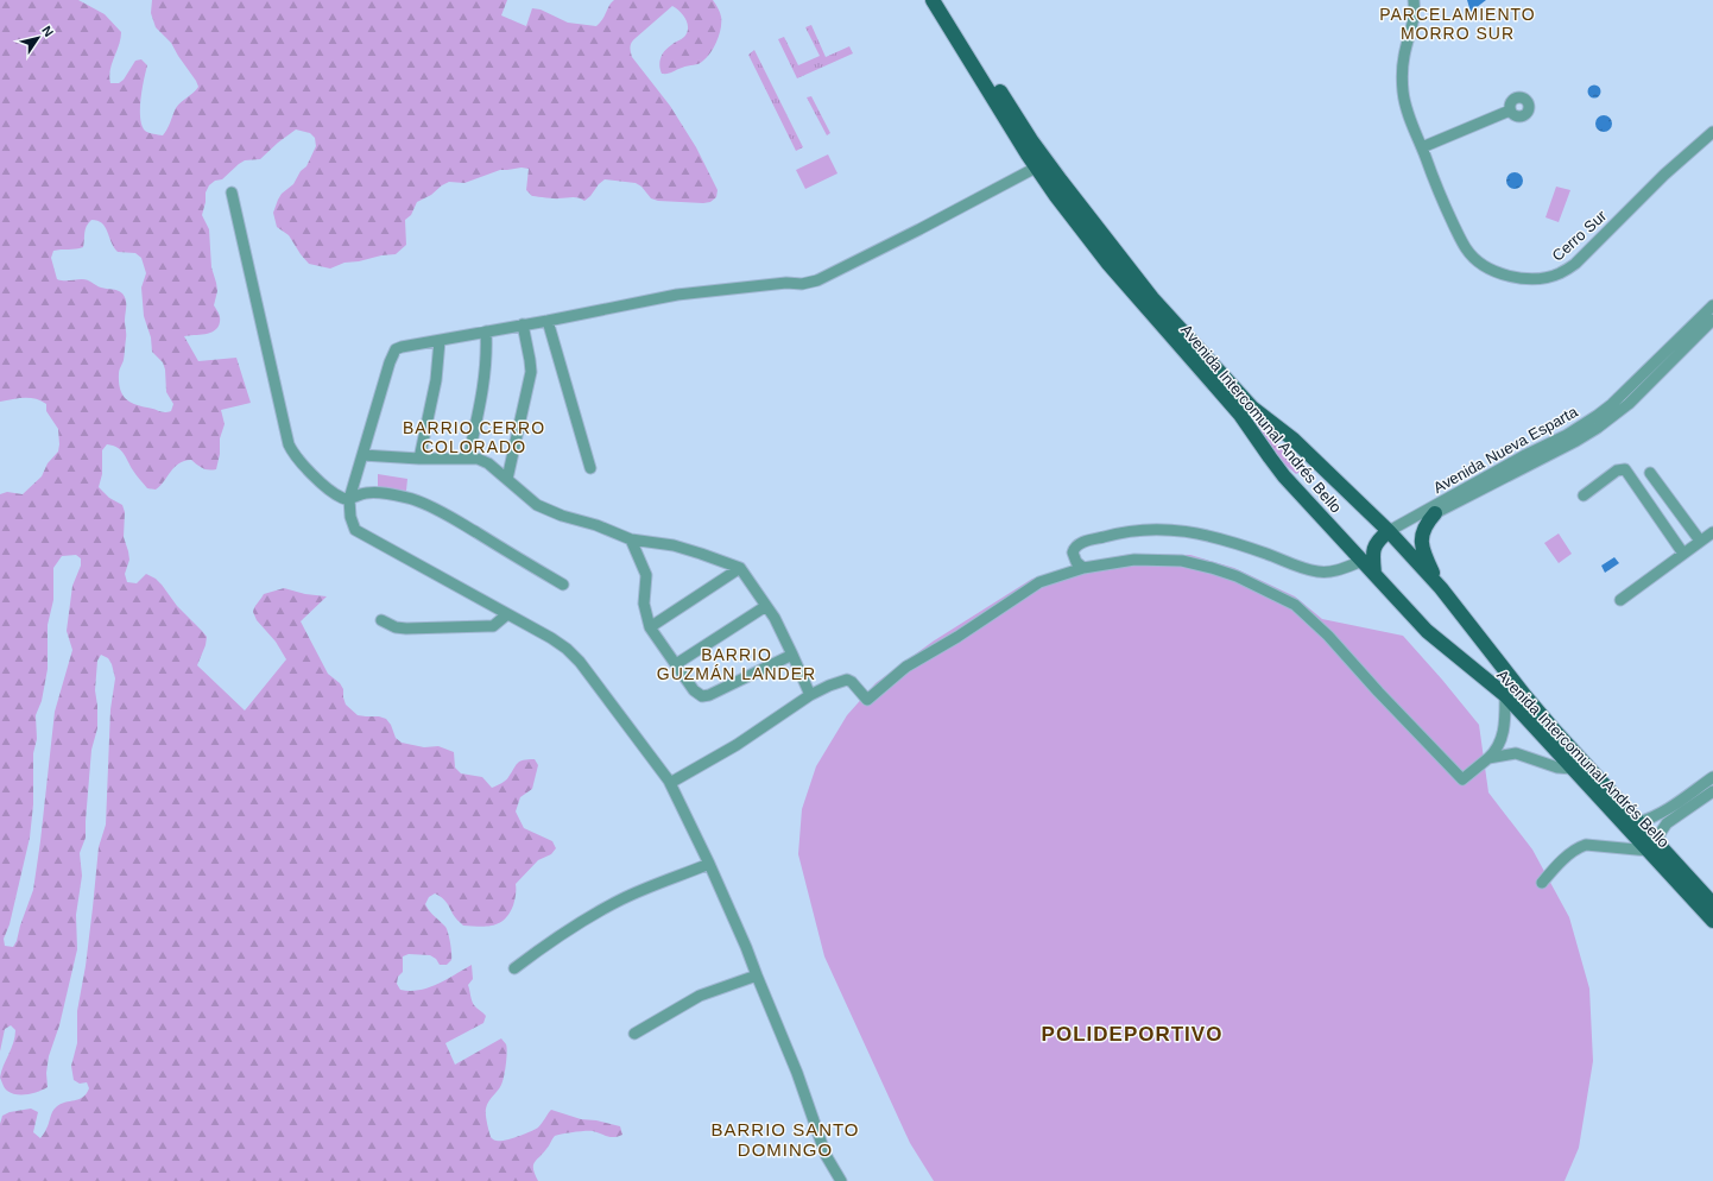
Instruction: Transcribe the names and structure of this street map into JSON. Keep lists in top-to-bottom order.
{
  "streets": {
    "main road": ["Avenida Intercomunal Andrés Bello"],
    "street": ["Cerro Sur", "Avenida Nueva Esparta"]
  },
  "crossings": [
    ["Avenida Intercomunal Andrés Bello", "Avenida Nueva Esparta"]
  ],
  "districts": [
    "PARCELAMIENTO MORRO SUR",
    "BARRIO CERRO COLORADO",
    "BARRIO GUZMÁN LANDER",
    "POLIDEPORTIVO",
    "BARRIO SANTO DOMINGO"
  ],
  "north": "top right"
}
